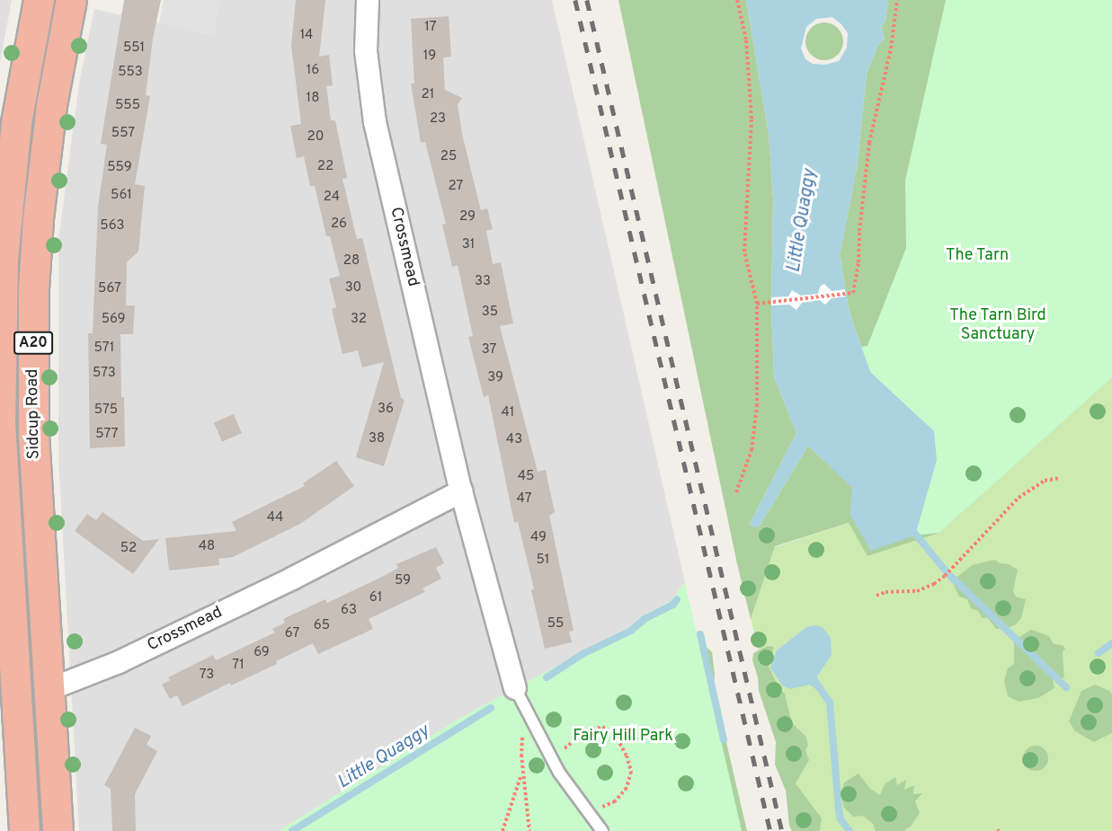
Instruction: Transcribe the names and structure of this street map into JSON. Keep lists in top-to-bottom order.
{
  "streets": {
    "highway": ["A20", "Sidcup Road"],
    "street": ["Crossmead"]
  },
  "crossings": [
    ["Crossmead", "Sidcup Road"]
  ],
  "water": ["Little Quaggy"],
  "parks": ["The Tarn", "The Tarn Bird Sanctuary", "Fairy Hill Park"],
  "house_numbers": [
    "17",
    "14",
    "551",
    "19",
    "16",
    "553",
    "21",
    "18",
    "555",
    "23",
    "557",
    "20",
    "25",
    "22",
    "559",
    "27",
    "561",
    "24",
    "29",
    "26",
    "563",
    "31",
    "28",
    "33",
    "30",
    "567",
    "35",
    "569",
    "32",
    "571",
    "37",
    "573",
    "39",
    "36",
    "575",
    "41",
    "577",
    "38",
    "43",
    "45",
    "47",
    "44",
    "49",
    "48",
    "52",
    "51",
    "59",
    "61",
    "63",
    "55",
    "65",
    "67",
    "69",
    "71",
    "73"
  ]
}
